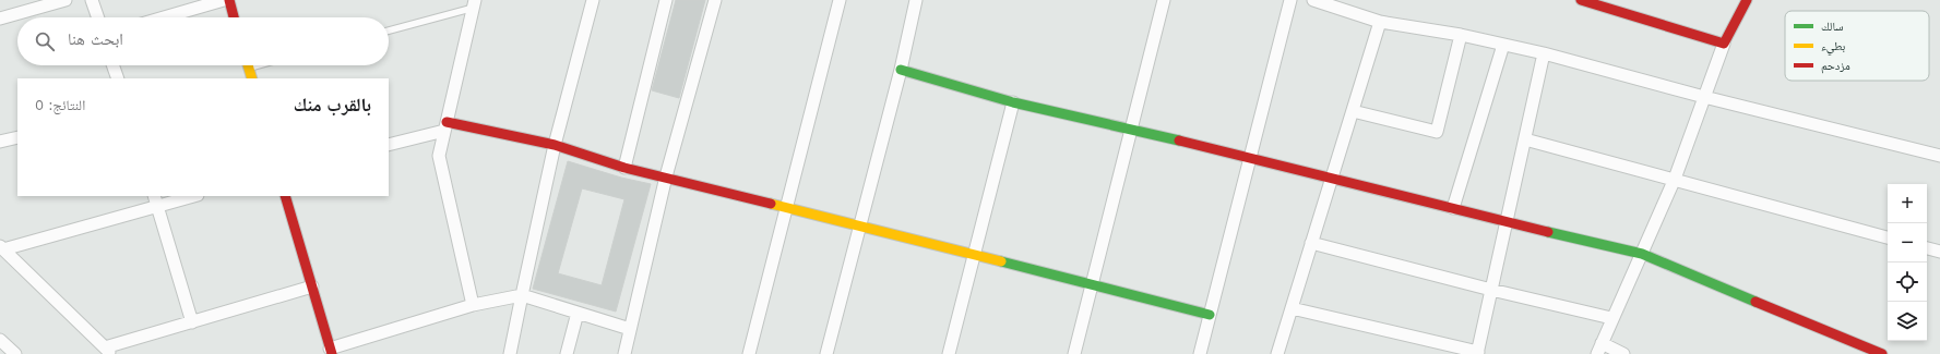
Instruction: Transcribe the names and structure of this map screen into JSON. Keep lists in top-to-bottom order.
{
  "legend": ["سالك", "بطيء", "مزدحم"],
  "page": {
    "search": "ابحث هنا",
    "heading": ["بالقرب منك", "النتائج: 0"],
    "map_buttons": ["+", "−"]
  }
}
